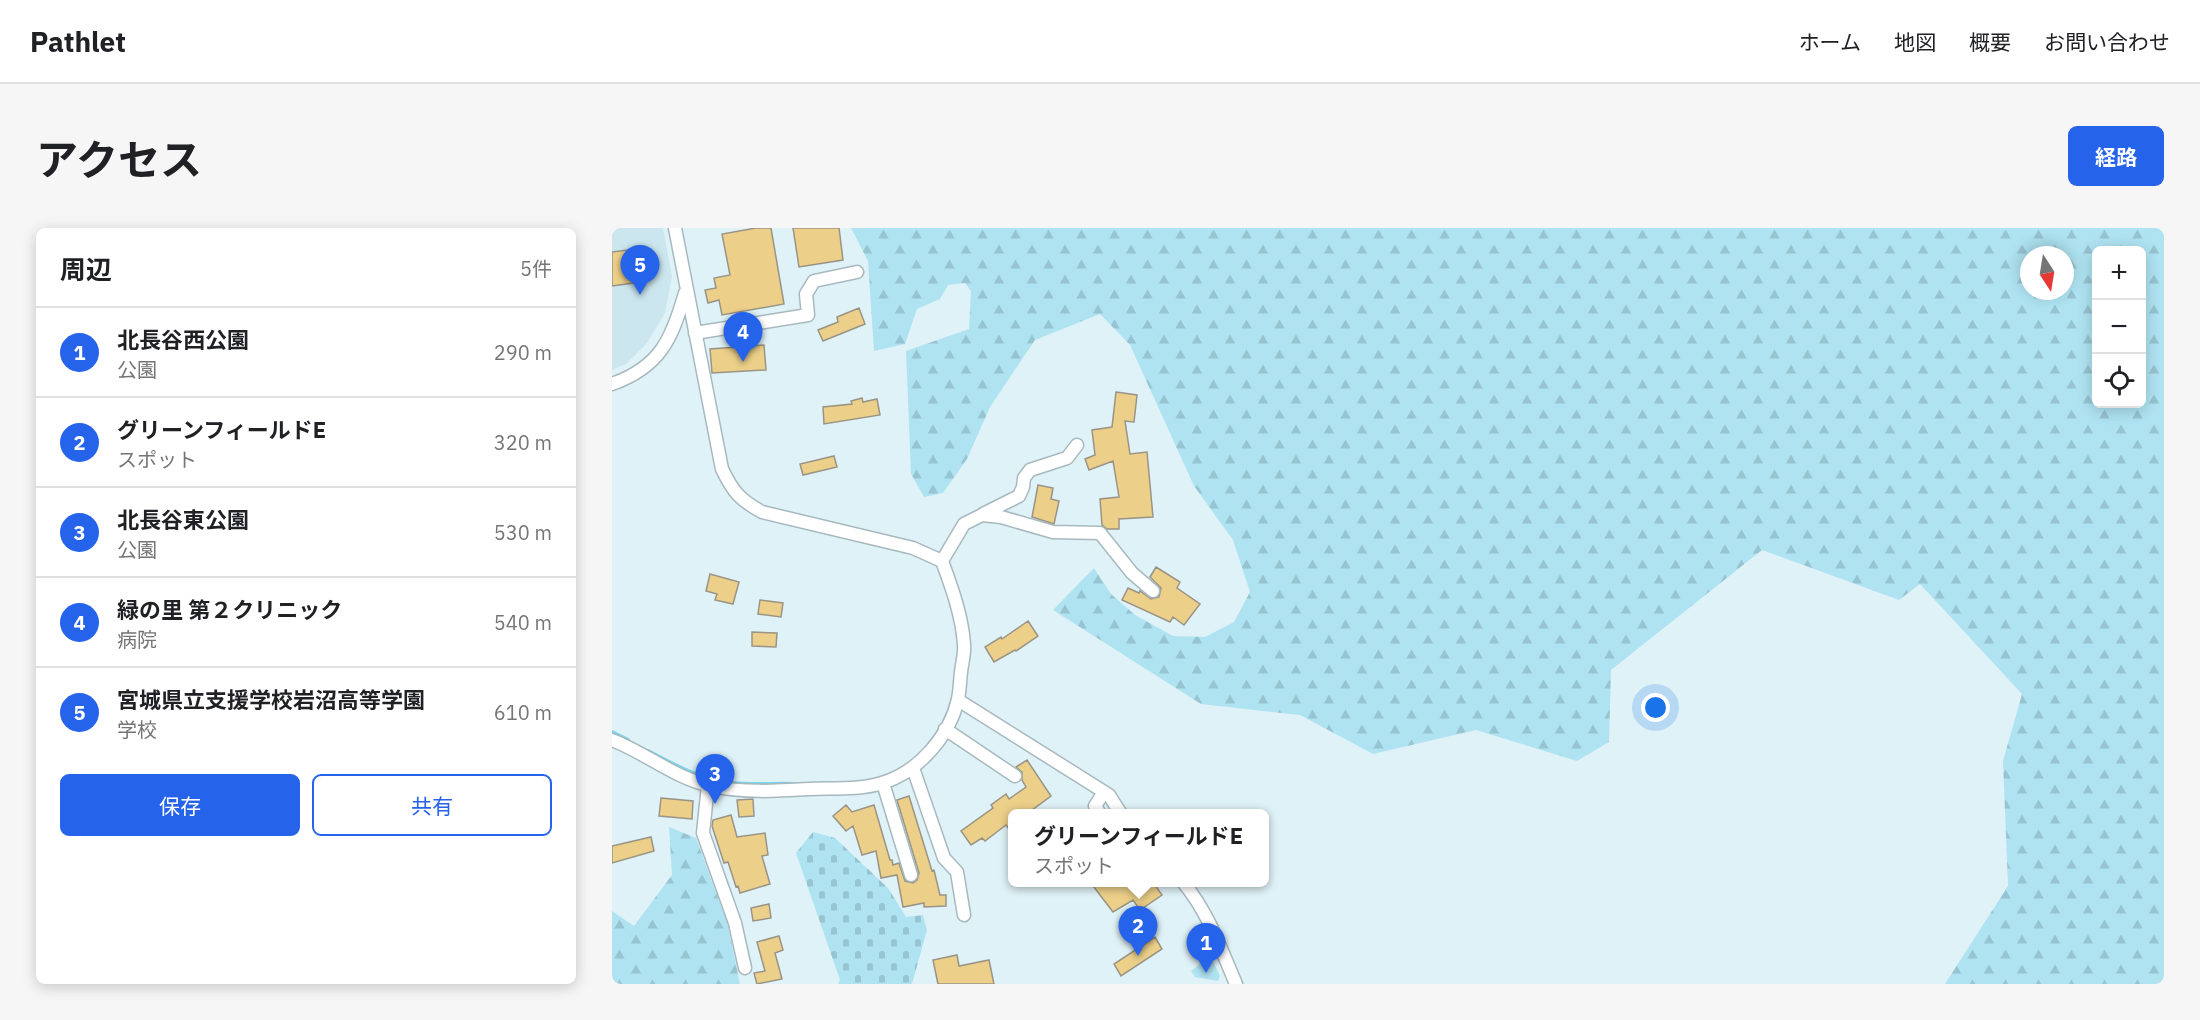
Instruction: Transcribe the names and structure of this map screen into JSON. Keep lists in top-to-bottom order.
{
  "north": "bottom",
  "page": {
    "header": "Pathlet",
    "nav": [
      "ホーム",
      "地図",
      "概要",
      "お問い合わせ"
    ],
    "title": "アクセス",
    "buttons": [
      "経路",
      ["保存", "共有"]
    ],
    "heading": ["周辺", "5件"],
    "pins": [
      "5",
      "4",
      "3",
      "2",
      "1"
    ],
    "map_buttons": ["+", "−"],
    "list": [
      {
        "mark": "1",
        "name": "北長谷西公園",
        "note": "公園",
        "value": "290 m"
      },
      {
        "mark": "2",
        "name": "グリーンフィールドE",
        "note": "スポット",
        "value": "320 m"
      },
      {
        "mark": "3",
        "name": "北長谷東公園",
        "note": "公園",
        "value": "530 m"
      },
      {
        "mark": "4",
        "name": "緑の里 第２クリニック",
        "note": "病院",
        "value": "540 m"
      },
      {
        "mark": "5",
        "name": "宮城県立支援学校岩沼高等学園",
        "note": "学校",
        "value": "610 m"
      }
    ],
    "popup": ["グリーンフィールドE", "スポット"]
  }
}
